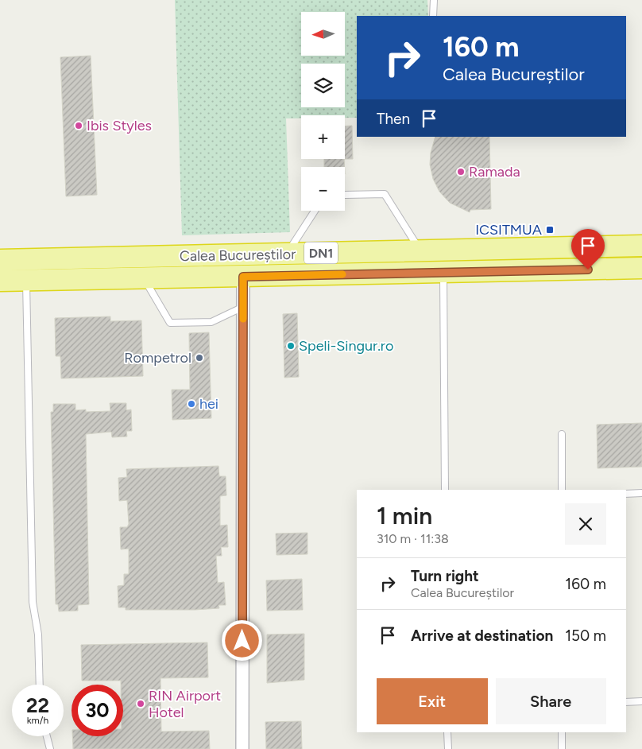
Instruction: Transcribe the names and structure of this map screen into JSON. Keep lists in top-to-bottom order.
{
  "streets": {
    "highway": ["DN1", "Calea Bucureștilor"]
  },
  "places": {
    "other": [
      "Ibis Styles",
      "Ramada",
      "Speli-Singur.ro",
      "Rompetrol",
      "hei",
      "RIN Airport Hotel"
    ],
    "transit": ["ICSITMUA"]
  },
  "north": "left",
  "page": {
    "map_buttons": ["+", "−"],
    "turn": ["160 m", "Calea Bucureștilor"],
    "then": "Then",
    "heading": ["1 min", "310 m · 11:38"],
    "list": [
      {
        "name": "Turn right",
        "note": "Calea Bucureștilor",
        "value": "160 m"
      },
      {
        "name": "Arrive at destination",
        "value": "150 m"
      }
    ],
    "buttons": ["Exit", "Share"],
    "speed": "22 km/h",
    "limit": "30"
  }
}
